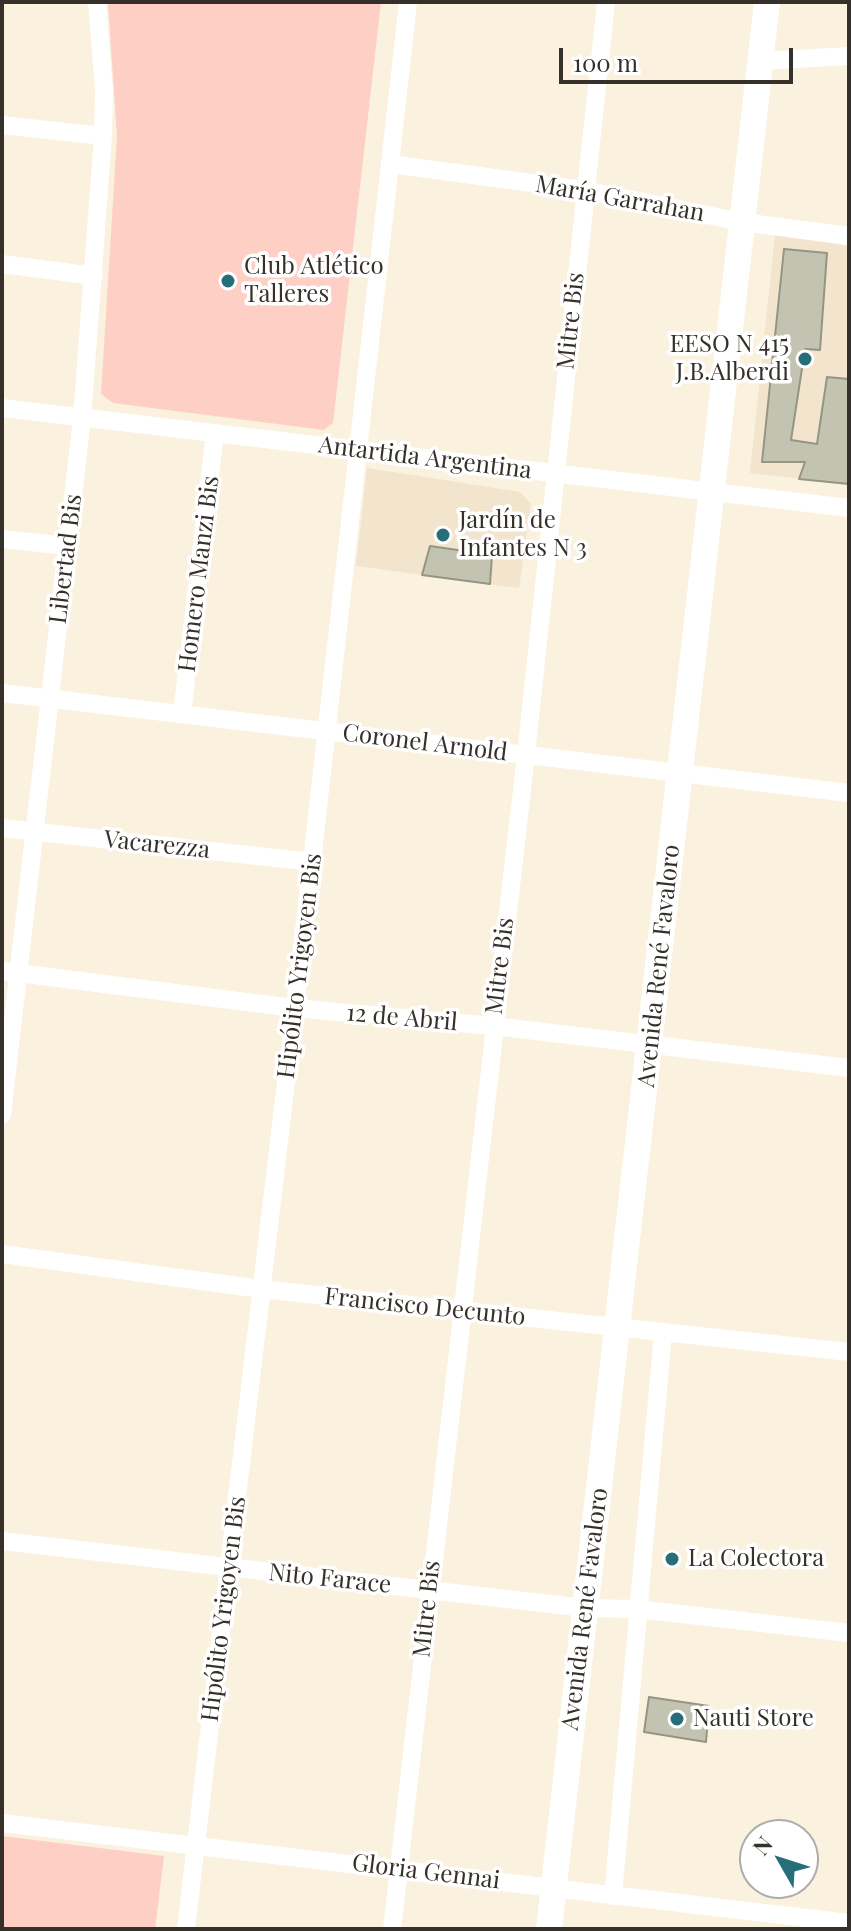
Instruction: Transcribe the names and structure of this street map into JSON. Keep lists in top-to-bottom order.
{
  "streets": {
    "main road": ["Avenida René Favaloro"],
    "street": [
      "María Garrahan",
      "Mitre Bis",
      "Antartida Argentina",
      "Libertad Bis",
      "Homero Manzi Bis",
      "Coronel Arnold",
      "Vacarezza",
      "Hipólito Yrigoyen Bis",
      "12 de Abril",
      "Francisco Decunto",
      "Nito Farace",
      "Gloria Gennai"
    ]
  },
  "crossings": [
    ["María Garrahan", "Mitre Bis"],
    ["María Garrahan", "Hipólito Yrigoyen Bis"],
    ["María Garrahan", "Avenida René Favaloro"],
    ["Mitre Bis", "Antartida Argentina"],
    ["Mitre Bis", "Coronel Arnold"],
    ["Mitre Bis", "12 de Abril"],
    ["Mitre Bis", "Francisco Decunto"],
    ["Mitre Bis", "Nito Farace"],
    ["Mitre Bis", "Gloria Gennai"],
    ["Antartida Argentina", "Libertad Bis"],
    ["Antartida Argentina", "Homero Manzi Bis"],
    ["Antartida Argentina", "Hipólito Yrigoyen Bis"],
    ["Antartida Argentina", "Avenida René Favaloro"],
    ["Libertad Bis", "Coronel Arnold"],
    ["Libertad Bis", "Vacarezza"],
    ["Libertad Bis", "12 de Abril"],
    ["Homero Manzi Bis", "Coronel Arnold"],
    ["Coronel Arnold", "Hipólito Yrigoyen Bis"],
    ["Coronel Arnold", "Avenida René Favaloro"],
    ["Vacarezza", "Hipólito Yrigoyen Bis"],
    ["Hipólito Yrigoyen Bis", "12 de Abril"],
    ["Hipólito Yrigoyen Bis", "Francisco Decunto"],
    ["Hipólito Yrigoyen Bis", "Nito Farace"],
    ["Hipólito Yrigoyen Bis", "Gloria Gennai"],
    ["Avenida René Favaloro", "12 de Abril"],
    ["Avenida René Favaloro", "Francisco Decunto"],
    ["Avenida René Favaloro", "Nito Farace"],
    ["Avenida René Favaloro", "Gloria Gennai"]
  ],
  "places": [
    "Club Atlético Talleres",
    "EESO N 415 J.B.Alberdi",
    "Jardín de Infantes N 3",
    "La Colectora",
    "Nauti Store"
  ],
  "scale_bar": "100 m",
  "north": "top left"
}
